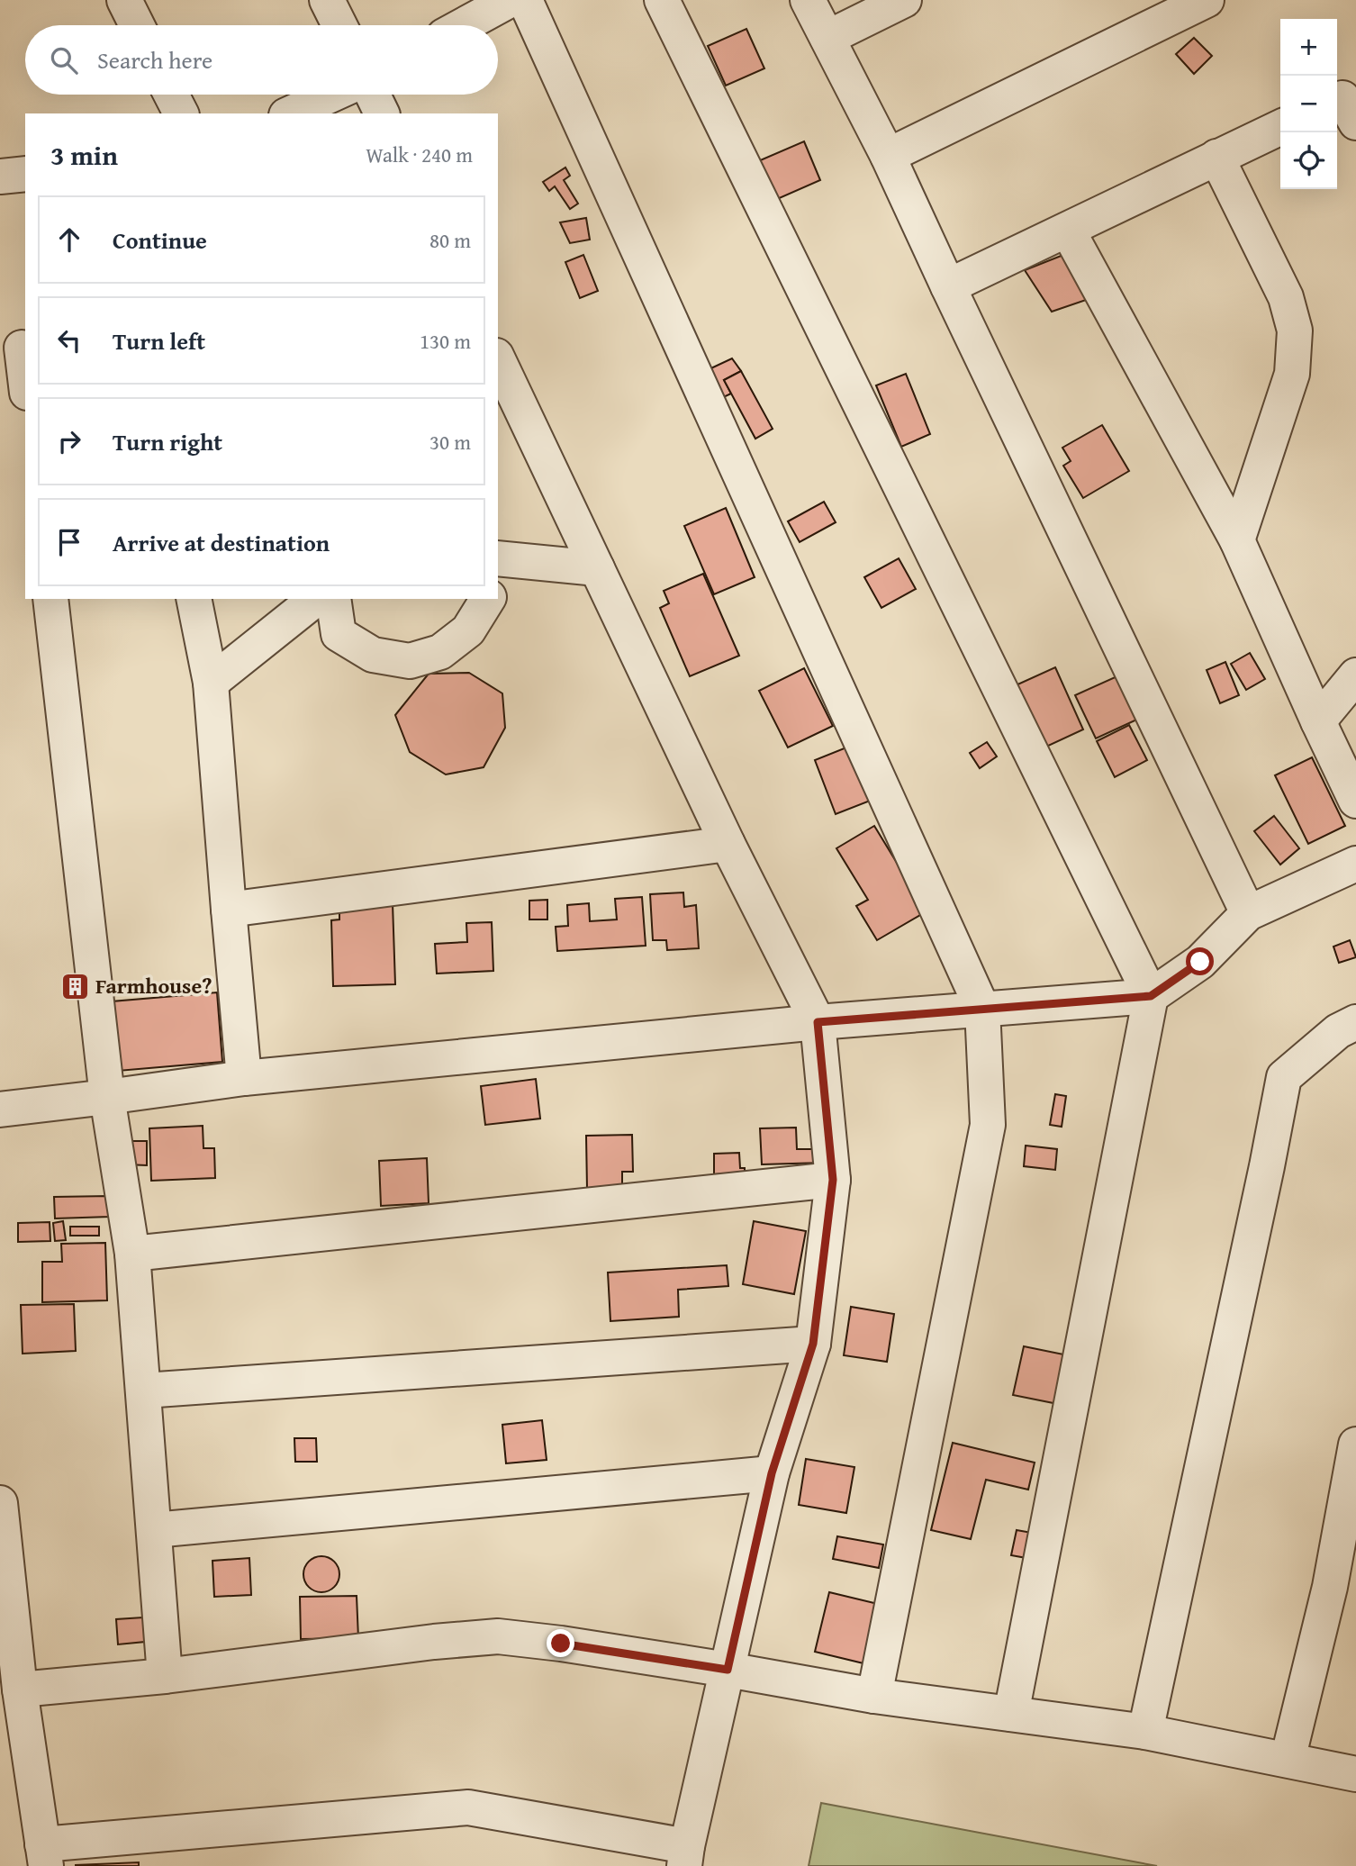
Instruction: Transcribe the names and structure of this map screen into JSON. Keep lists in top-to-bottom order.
{
  "places": {
    "building": ["Farmhouse?"]
  },
  "page": {
    "map_buttons": ["+", "−"],
    "search": "Search here",
    "heading": ["3 min", "Walk · 240 m"],
    "list": [
      ["Continue", "80 m"],
      ["Turn left", "130 m"],
      ["Turn right", "30 m"],
      "Arrive at destination"
    ]
  }
}
